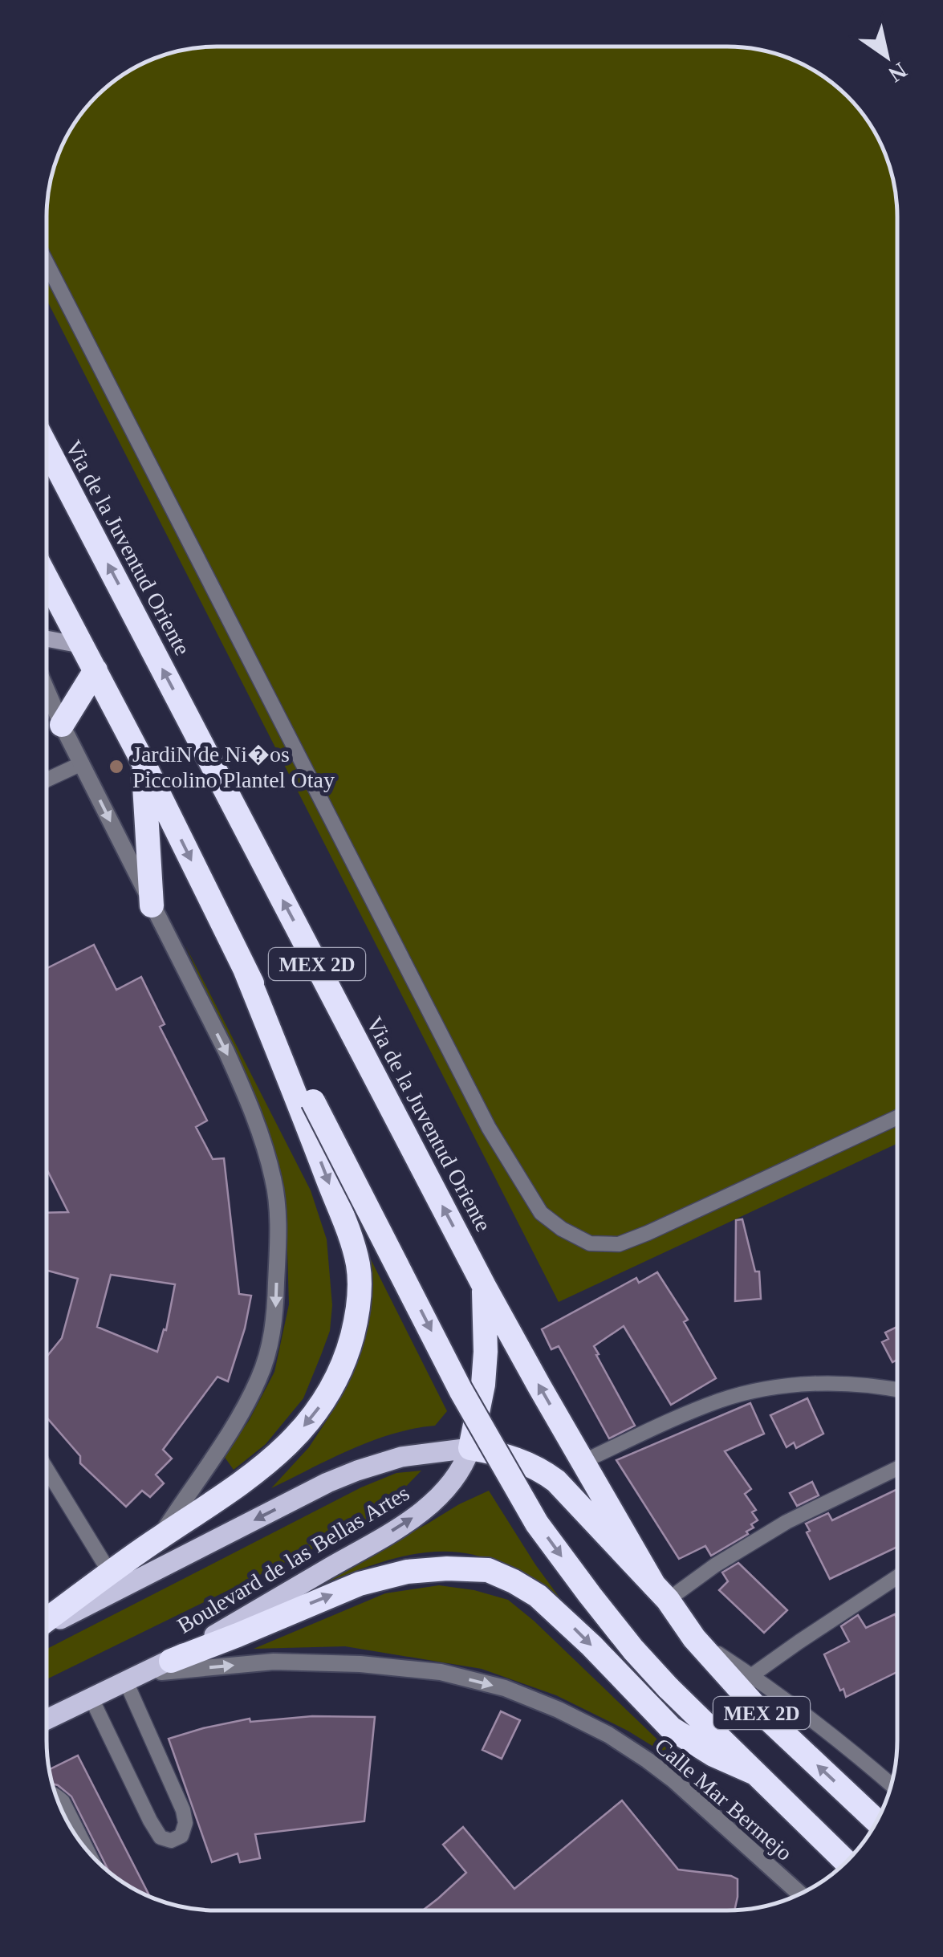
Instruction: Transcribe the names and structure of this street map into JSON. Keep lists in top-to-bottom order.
{
  "streets": {
    "highway": ["Via de la Juventud Oriente", "MEX 2D"],
    "main road": ["Boulevard de las Bellas Artes"],
    "street": ["Calle Mar Bermejo"]
  },
  "crossings": [
    ["Via de la Juventud Oriente", "MEX 2D"],
    ["Boulevard de las Bellas Artes", "Calle Mar Bermejo"]
  ],
  "one_way": ["Calle Mar Bermejo"],
  "places": ["JardiN de Ni�os Piccolino Plantel Otay"],
  "north": "bottom right"
}
